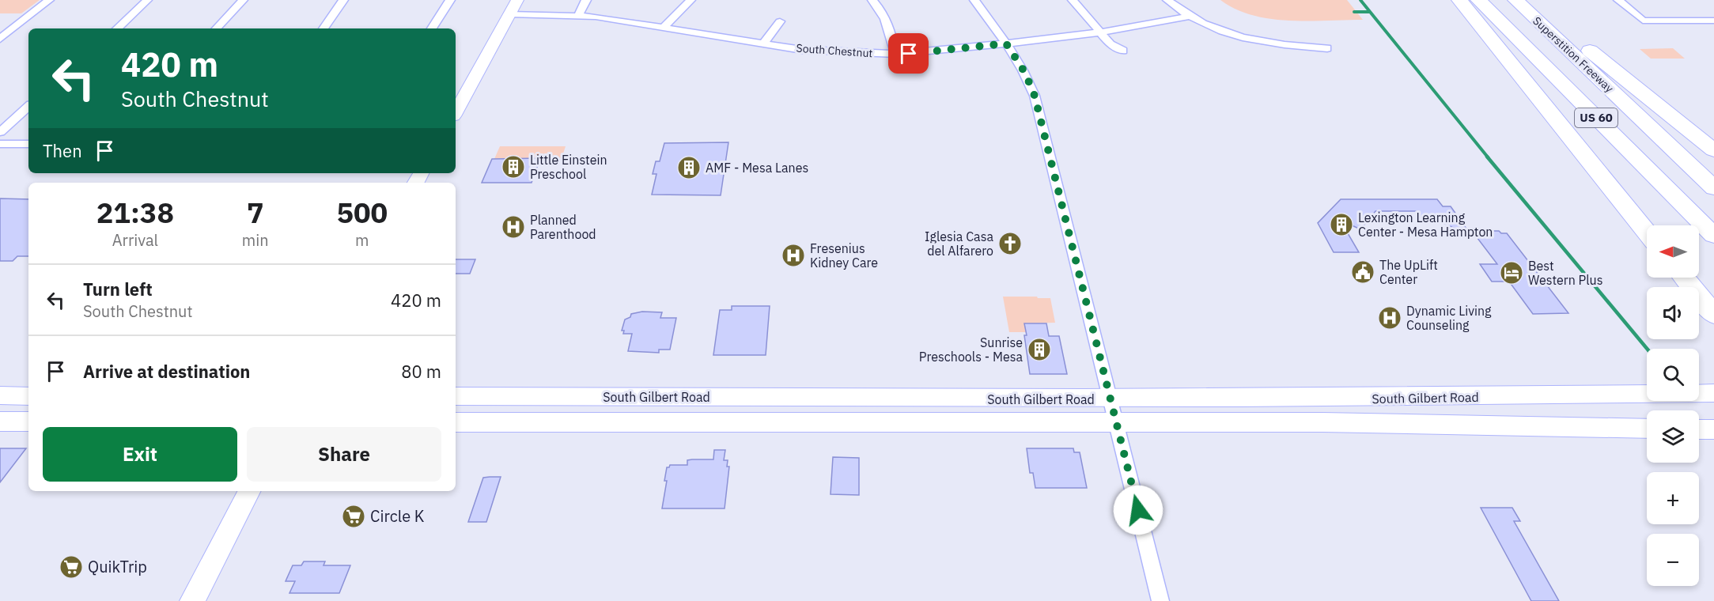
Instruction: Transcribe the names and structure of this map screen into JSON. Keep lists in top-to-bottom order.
{
  "streets": {
    "highway": ["Superstition Freeway", "US 60"],
    "main road": ["South Gilbert Road"],
    "street": ["South Chestnut"]
  },
  "places": {
    "building": [
      "Little Einstein Preschool",
      "AMF - Mesa Lanes",
      "Lexington Learning Center - Mesa Hampton",
      "Sunrise Preschools - Mesa"
    ],
    "hospital": ["Planned Parenthood", "Fresenius Kidney Care", "Dynamic Living Counseling"],
    "church": ["Iglesia Casa del Alfarero"],
    "public building": ["The UpLift Center"],
    "hotel": ["Best Western Plus"],
    "supermarket": ["Circle K", "QuikTrip"]
  },
  "north": "left",
  "page": {
    "turn": ["420 m", "South Chestnut"],
    "then": "Then",
    "eta": [
      "21:38",
      "Arrival",
      "7",
      "min",
      "500",
      "m"
    ],
    "map_buttons": ["+", "−"],
    "list": [
      {
        "name": "Turn left",
        "note": "South Chestnut",
        "value": "420 m"
      },
      {
        "name": "Arrive at destination",
        "value": "80 m"
      }
    ],
    "buttons": ["Exit", "Share"]
  }
}
